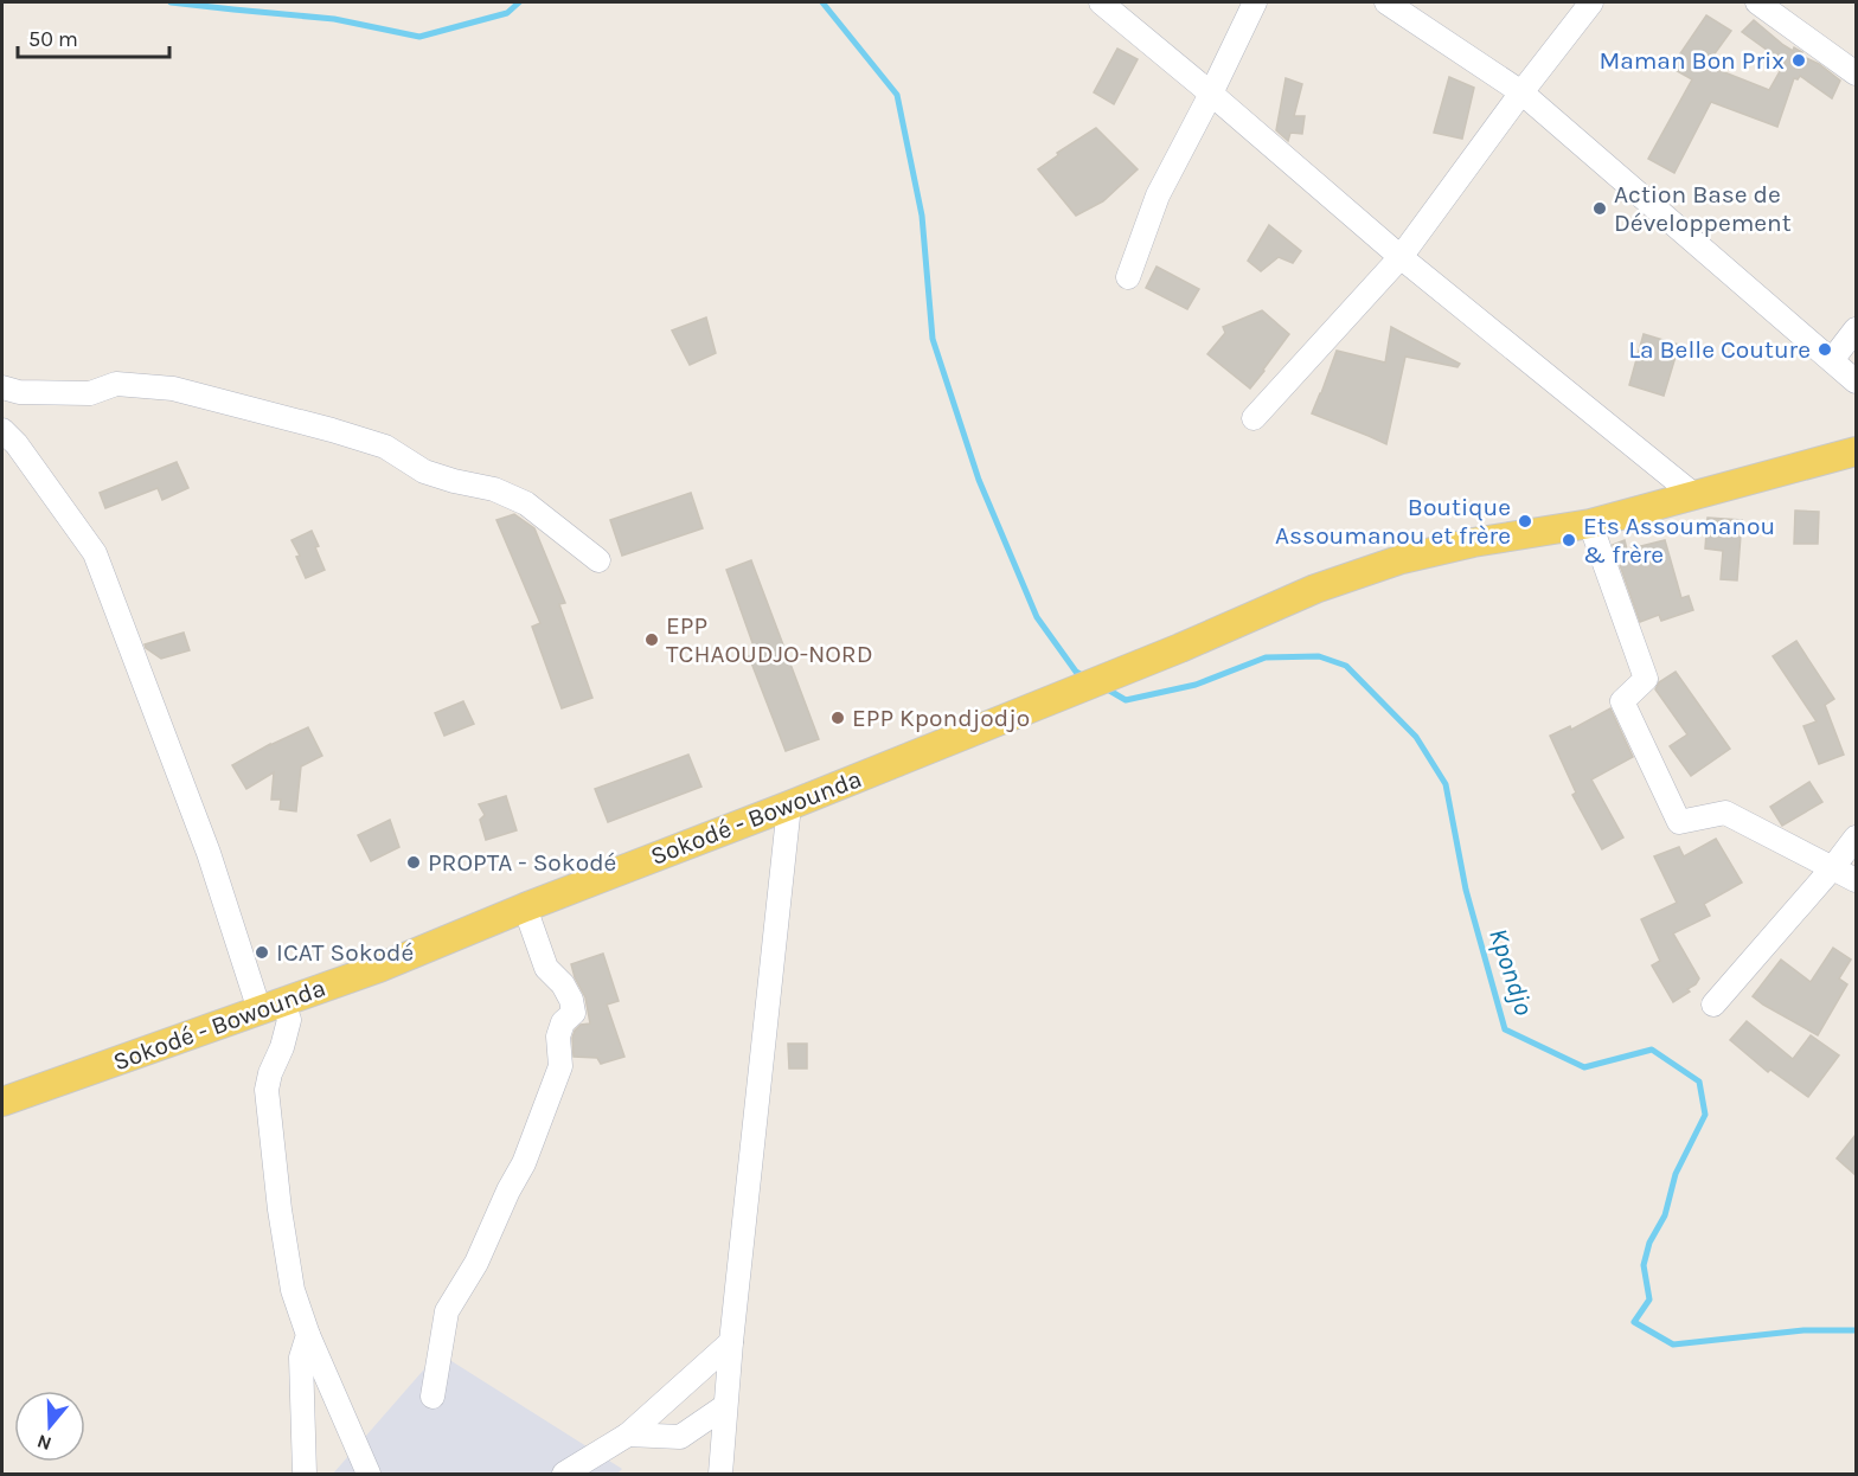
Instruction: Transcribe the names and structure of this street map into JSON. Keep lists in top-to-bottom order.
{
  "streets": {
    "main road": ["Sokodé - Bowounda"]
  },
  "water": ["Kpondjo"],
  "places": [
    "Maman Bon Prix",
    "Action Base de Développement",
    "La Belle Couture",
    "Boutique Assoumanou et frère",
    "Ets Assoumanou & frère",
    "EPP TCHAOUDJO-NORD",
    "EPP Kpondjodjo",
    "PROPTA - Sokodé",
    "ICAT Sokodé"
  ],
  "scale_bar": "50 m",
  "north": "bottom"
}
